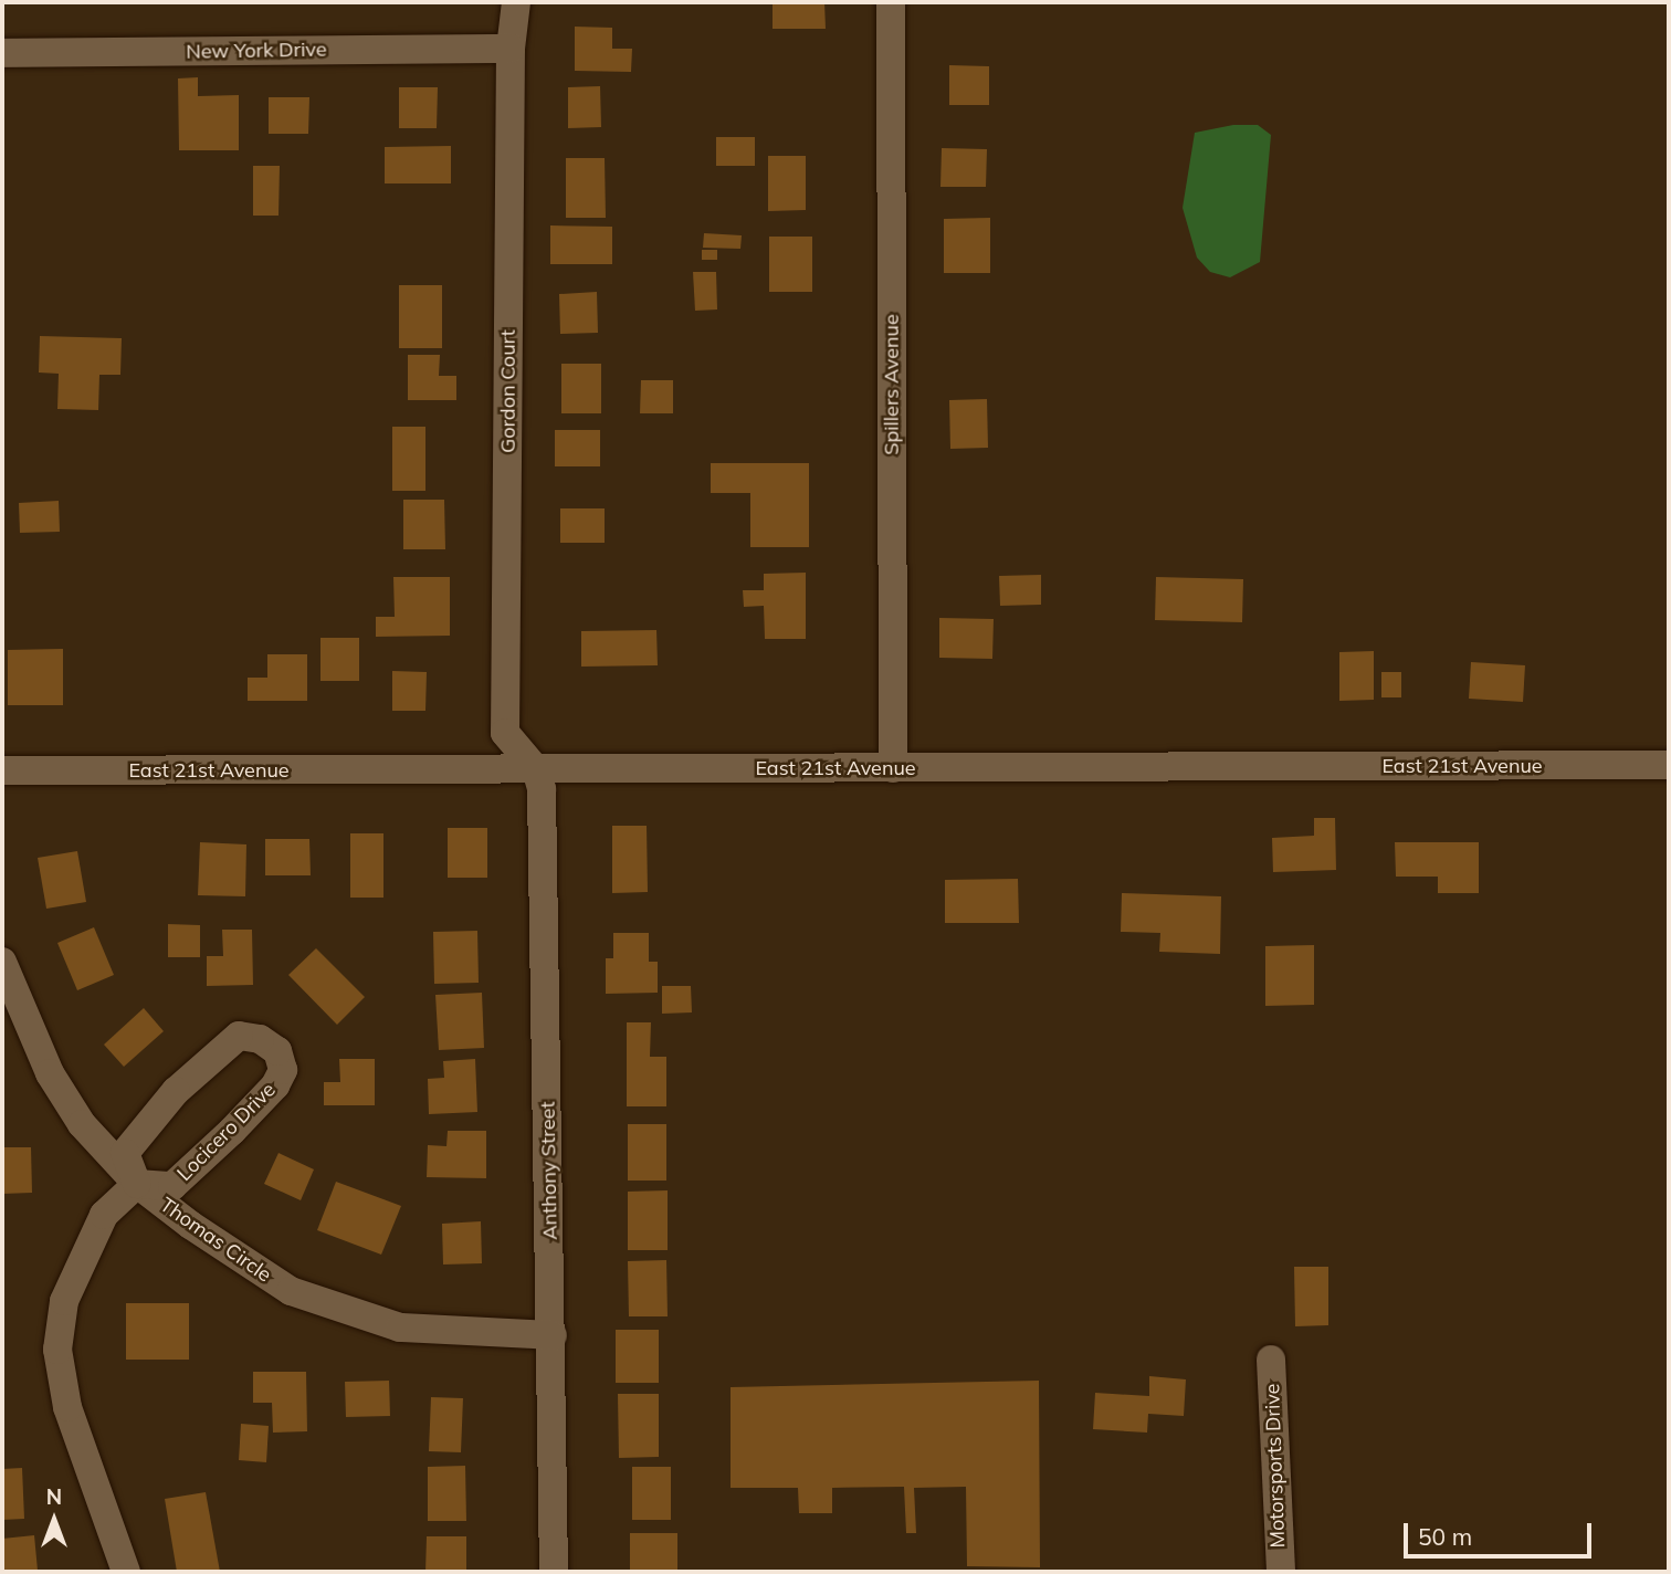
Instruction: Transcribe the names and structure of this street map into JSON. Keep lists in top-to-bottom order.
{
  "streets": {
    "street": [
      "New York Drive",
      "Spillers Avenue",
      "Gordon Court",
      "East 21st Avenue",
      "Locicero Drive",
      "Anthony Street",
      "Thomas Circle",
      "Motorsports Drive"
    ]
  },
  "crossings": [
    ["New York Drive", "Gordon Court"],
    ["Spillers Avenue", "East 21st Avenue"],
    ["Gordon Court", "East 21st Avenue"],
    ["Gordon Court", "Anthony Street"],
    ["East 21st Avenue", "Anthony Street"],
    ["Locicero Drive", "Thomas Circle"],
    ["Anthony Street", "Thomas Circle"]
  ],
  "scale_bar": "50 m",
  "north": "top"
}
